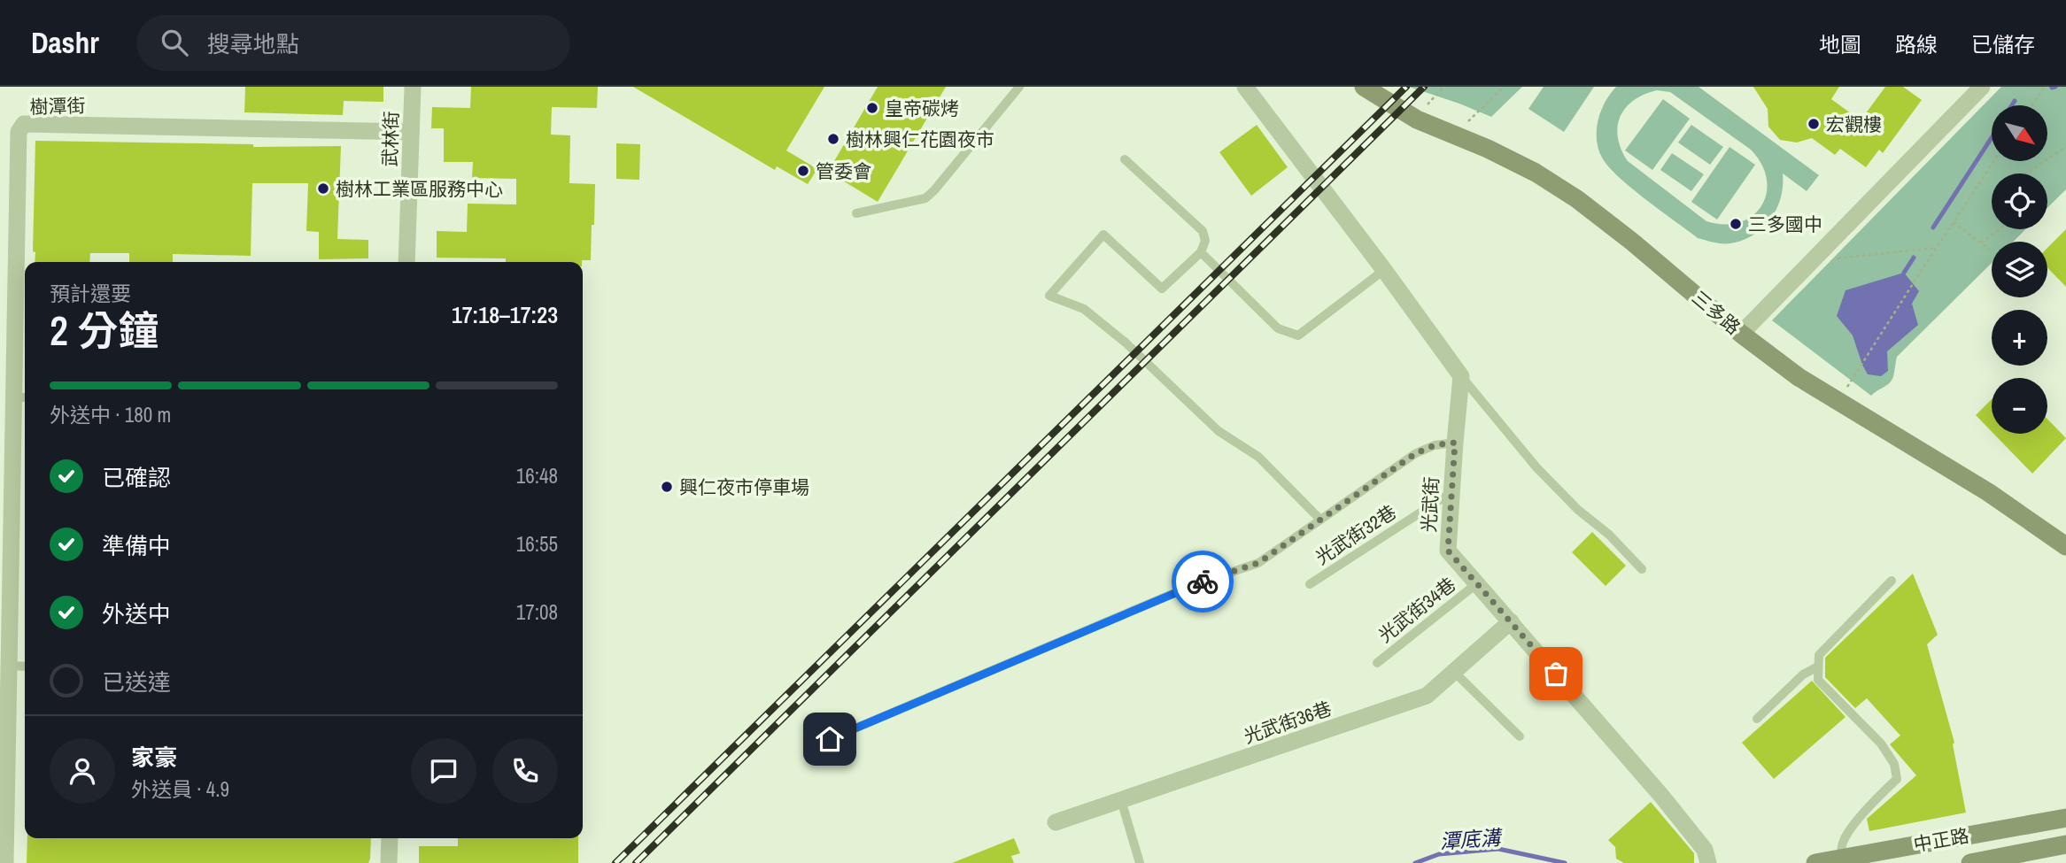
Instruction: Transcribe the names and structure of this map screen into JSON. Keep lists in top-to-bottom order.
{
  "streets": {
    "street": [
      "樹潭街",
      "武林街",
      "三多路",
      "光武街",
      "光武街36巷",
      "中正路"
    ],
    "lane": ["光武街32巷", "光武街34巷"]
  },
  "crossings": [
    ["樹潭街", "武林街"],
    ["光武街", "光武街32巷"],
    ["光武街", "光武街34巷"],
    ["光武街", "光武街36巷"]
  ],
  "water": ["潭底溝"],
  "places": [
    "皇帝碳烤",
    "宏觀樓",
    "樹林興仁花園夜市",
    "管委會",
    "樹林工業區服務中心",
    "三多國中",
    "興仁夜市停車場"
  ],
  "north": "bottom right",
  "page": {
    "header": "Dashr",
    "search": "搜尋地點",
    "nav": ["地圖", "路線", "已儲存"],
    "map_buttons": ["+", "−"],
    "heading": ["2 分鐘", "預計還要", "17:18–17:23"],
    "panel": ["家豪", "外送員 · 4.9"],
    "bar": "外送中 · 180 m",
    "list": [
      ["已確認", "16:48"],
      ["準備中", "16:55"],
      ["外送中", "17:08"],
      "已送達"
    ]
  }
}
